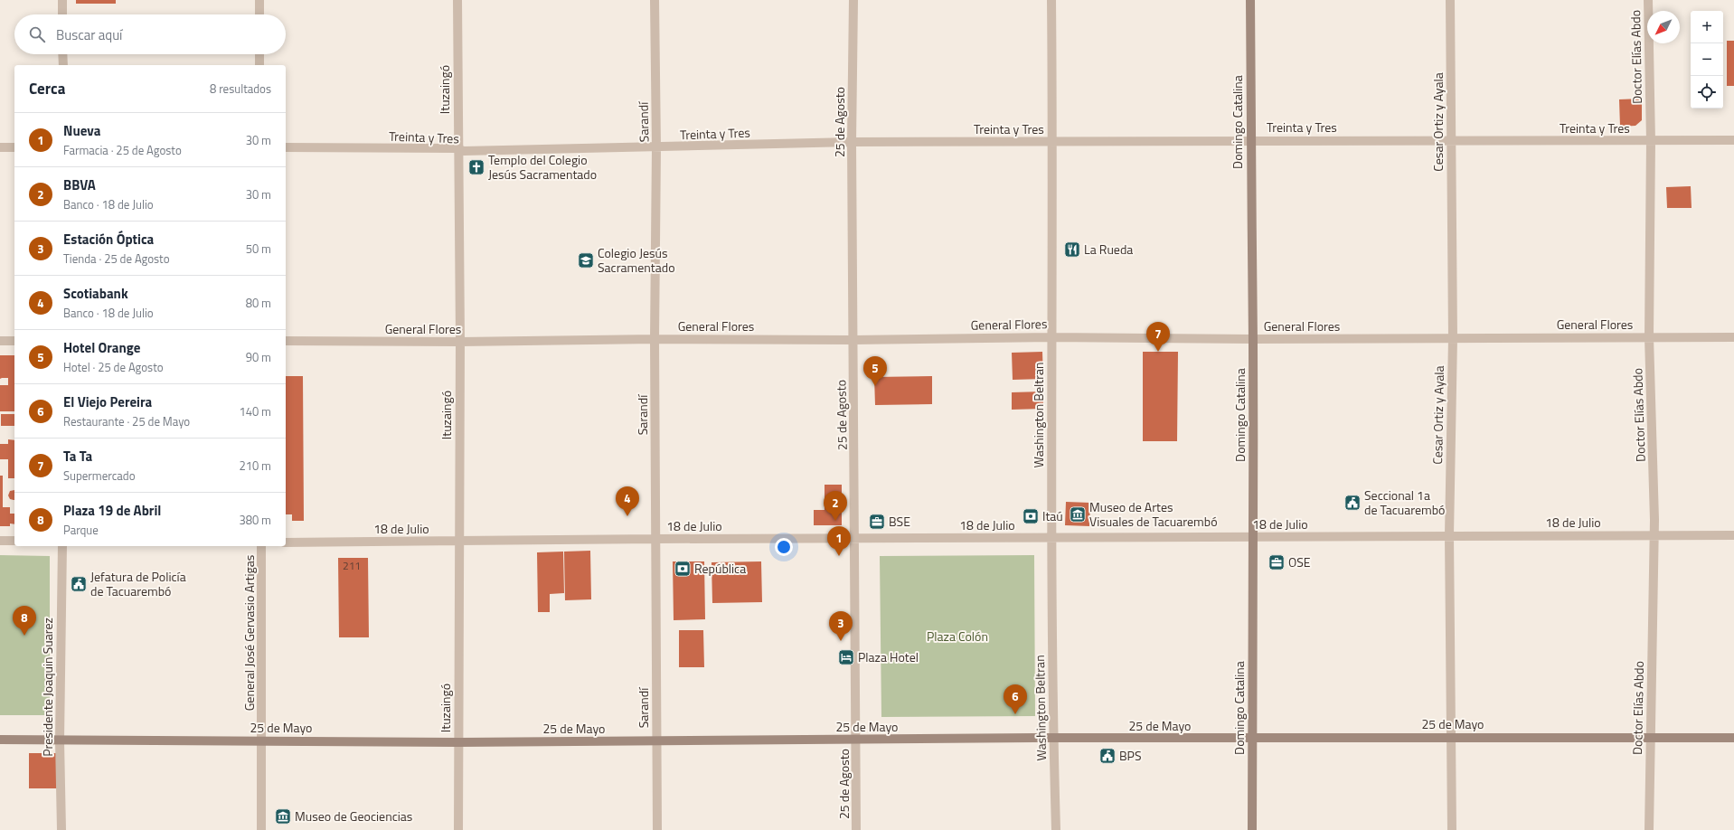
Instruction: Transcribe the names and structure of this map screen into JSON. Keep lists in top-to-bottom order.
{
  "streets": {
    "street": [
      "Doctor Elías Abdo",
      "Ituzaingó",
      "Sarandí",
      "25 de Agosto",
      "Domingo Catalina",
      "Cesar Ortiz y Ayala",
      "Treinta y Tres",
      "General Flores",
      "Washington Beltran",
      "18 de Julio",
      "General José Gervasio Artigas",
      "Presidente Joaquin Suarez",
      "25 de Mayo"
    ]
  },
  "crossings": [
    ["Doctor Elías Abdo", "Treinta y Tres"],
    ["Doctor Elías Abdo", "General Flores"],
    ["Doctor Elías Abdo", "18 de Julio"],
    ["Doctor Elías Abdo", "25 de Mayo"],
    ["Ituzaingó", "Treinta y Tres"],
    ["Ituzaingó", "General Flores"],
    ["Ituzaingó", "18 de Julio"],
    ["Ituzaingó", "25 de Mayo"],
    ["Sarandí", "Treinta y Tres"],
    ["Sarandí", "General Flores"],
    ["Sarandí", "18 de Julio"],
    ["Sarandí", "25 de Mayo"],
    ["25 de Agosto", "Treinta y Tres"],
    ["25 de Agosto", "General Flores"],
    ["25 de Agosto", "18 de Julio"],
    ["25 de Agosto", "25 de Mayo"],
    ["Domingo Catalina", "Treinta y Tres"],
    ["Domingo Catalina", "General Flores"],
    ["Domingo Catalina", "18 de Julio"],
    ["Domingo Catalina", "25 de Mayo"],
    ["Cesar Ortiz y Ayala", "Treinta y Tres"],
    ["Cesar Ortiz y Ayala", "General Flores"],
    ["Cesar Ortiz y Ayala", "18 de Julio"],
    ["Cesar Ortiz y Ayala", "25 de Mayo"],
    ["Treinta y Tres", "Washington Beltran"],
    ["General Flores", "Washington Beltran"],
    ["Washington Beltran", "18 de Julio"],
    ["Washington Beltran", "25 de Mayo"],
    ["General José Gervasio Artigas", "25 de Mayo"],
    ["Presidente Joaquin Suarez", "25 de Mayo"]
  ],
  "parks": ["Plaza Colón"],
  "places": {
    "church": ["Templo del Colegio Jesús Sacramentado"],
    "restaurant": ["La Rueda"],
    "school or university": ["Colegio Jesús Sacramentado"],
    "public building": ["Seccional 1a de Tacuarembó", "Jefatura de Policía de Tacuarembó", "BPS"],
    "museum": ["Museo de Artes Visuales de Tacuarembó", "Museo de Geociencias"],
    "bank": ["Itaú", "República"],
    "office": ["BSE", "OSE"],
    "hotel": ["Plaza Hotel"]
  },
  "house_numbers": ["211"],
  "north": "bottom left",
  "page": {
    "map_buttons": ["+", "−"],
    "search": "Buscar aquí",
    "heading": ["Cerca", "8 resultados"],
    "list": [
      {
        "mark": "1",
        "name": "Nueva",
        "note": "Farmacia · 25 de Agosto",
        "value": "30 m"
      },
      {
        "mark": "2",
        "name": "BBVA",
        "note": "Banco · 18 de Julio",
        "value": "30 m"
      },
      {
        "mark": "3",
        "name": "Estación Óptica",
        "note": "Tienda · 25 de Agosto",
        "value": "50 m"
      },
      {
        "mark": "4",
        "name": "Scotiabank",
        "note": "Banco · 18 de Julio",
        "value": "80 m"
      },
      {
        "mark": "5",
        "name": "Hotel Orange",
        "note": "Hotel · 25 de Agosto",
        "value": "90 m"
      },
      {
        "mark": "6",
        "name": "El Viejo Pereira",
        "note": "Restaurante · 25 de Mayo",
        "value": "140 m"
      },
      {
        "mark": "7",
        "name": "Ta Ta",
        "note": "Supermercado",
        "value": "210 m"
      },
      {
        "mark": "8",
        "name": "Plaza 19 de Abril",
        "note": "Parque",
        "value": "380 m"
      }
    ],
    "pins": [
      "7",
      "5",
      "4",
      "2",
      "1",
      "8",
      "3",
      "6"
    ]
  }
}
